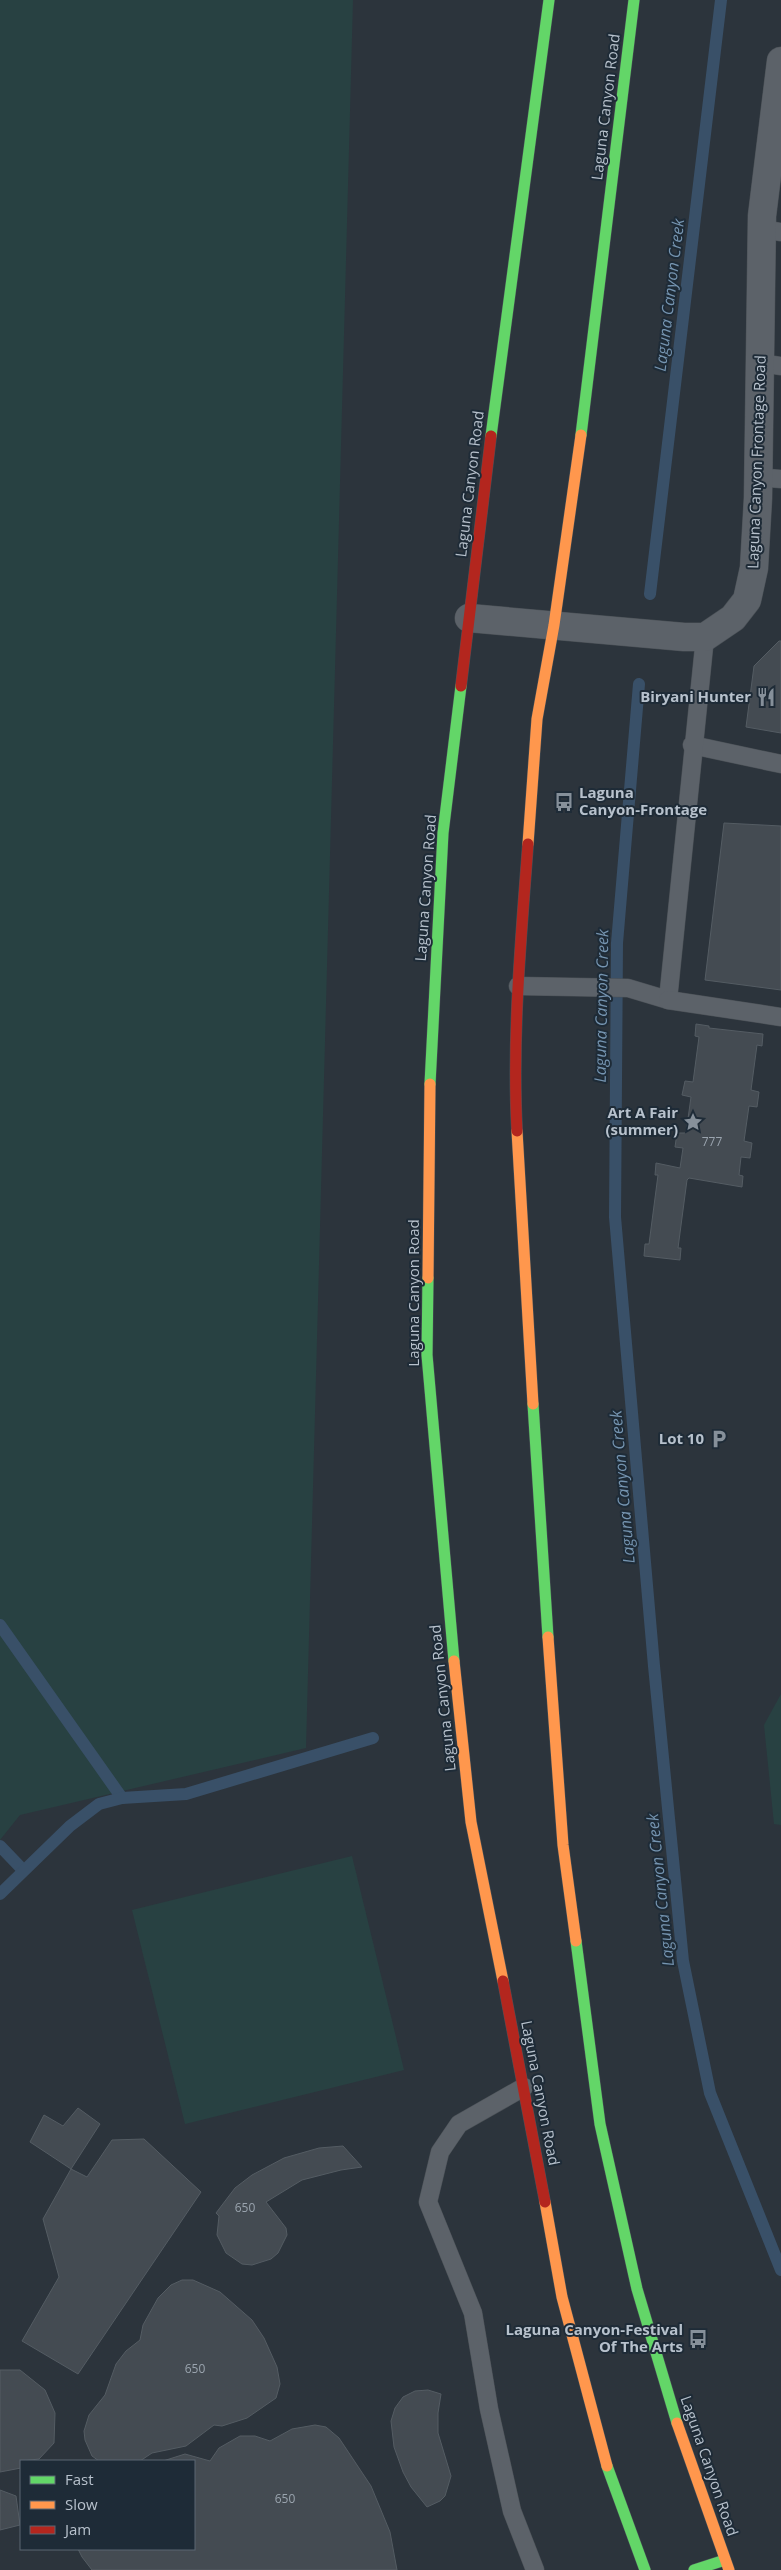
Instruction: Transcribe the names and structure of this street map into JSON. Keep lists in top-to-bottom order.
{
  "streets": {
    "main road": ["Laguna Canyon Road"],
    "street": ["Laguna Canyon Frontage Road"]
  },
  "crossings": [
    ["Laguna Canyon Road", "Laguna Canyon Frontage Road"]
  ],
  "water": ["Laguna Canyon Creek"],
  "places": {
    "restaurant": ["Biryani Hunter"],
    "bus stop": ["Laguna Canyon-Frontage", "Laguna Canyon-Festival Of The Arts"],
    "place": ["Art A Fair (summer)"],
    "parking": ["Lot 10"]
  },
  "house_numbers": [
    "777",
    "650",
    "650",
    "650"
  ],
  "legend": ["Fast", "Slow", "Jam"]
}
